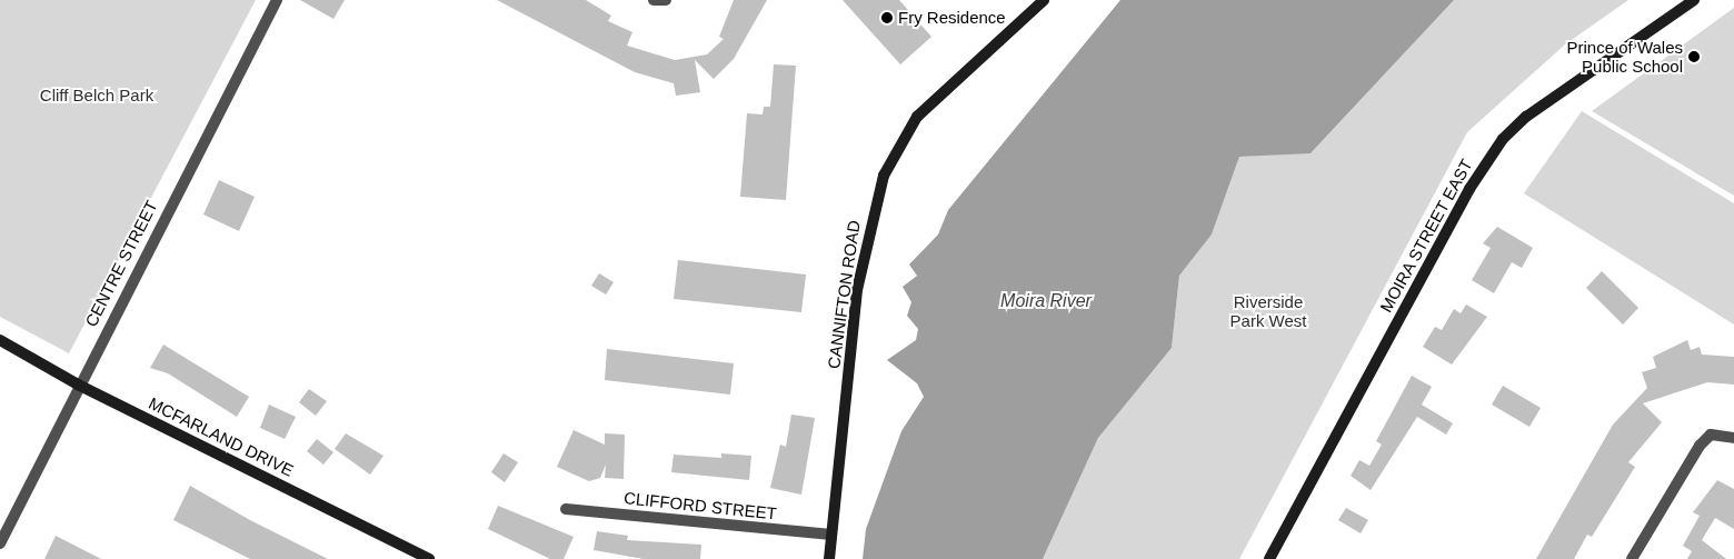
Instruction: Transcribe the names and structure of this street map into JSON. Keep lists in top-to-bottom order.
{
  "streets": {
    "street": [
      "MOIRA STREET EAST",
      "CENTRE STREET",
      "CANNIFTON ROAD",
      "MCFARLAND DRIVE",
      "CLIFFORD STREET"
    ]
  },
  "crossings": [
    ["CENTRE STREET", "MCFARLAND DRIVE"],
    ["CANNIFTON ROAD", "CLIFFORD STREET"]
  ],
  "water": ["Moira River"],
  "parks": ["Cliff Belch Park", "Riverside Park West"],
  "places": ["Fry Residence", "Prince of Wales Public School"]
}
